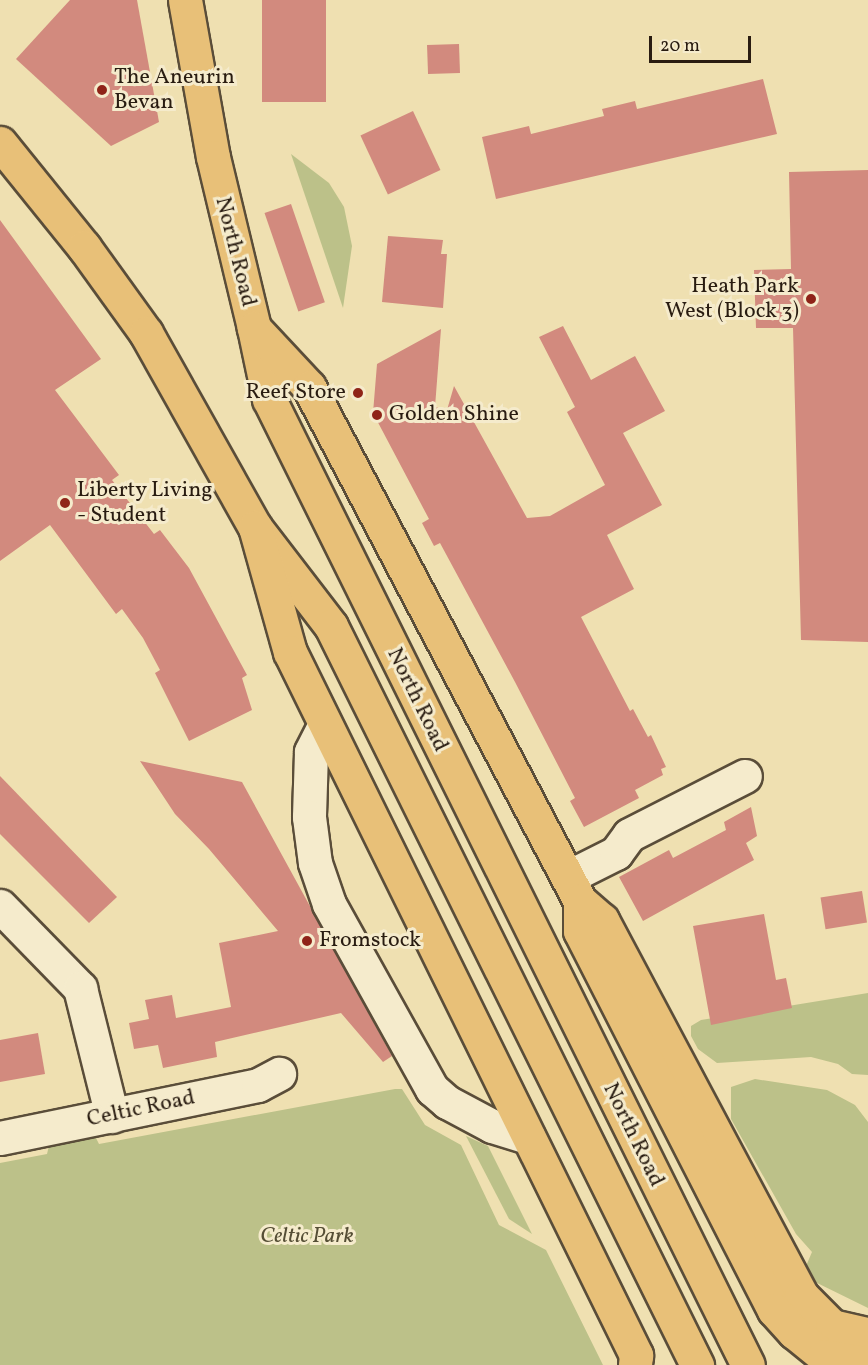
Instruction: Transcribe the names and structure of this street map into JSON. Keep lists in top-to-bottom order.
{
  "streets": {
    "main road": ["North Road"],
    "street": ["Celtic Road"]
  },
  "parks": ["Celtic Park"],
  "places": [
    "The Aneurin Bevan",
    "Heath Park West (Block 3)",
    "Reef Store",
    "Golden Shine",
    "Liberty Living - Student",
    "Fromstock"
  ],
  "scale_bar": "20 m"
}
